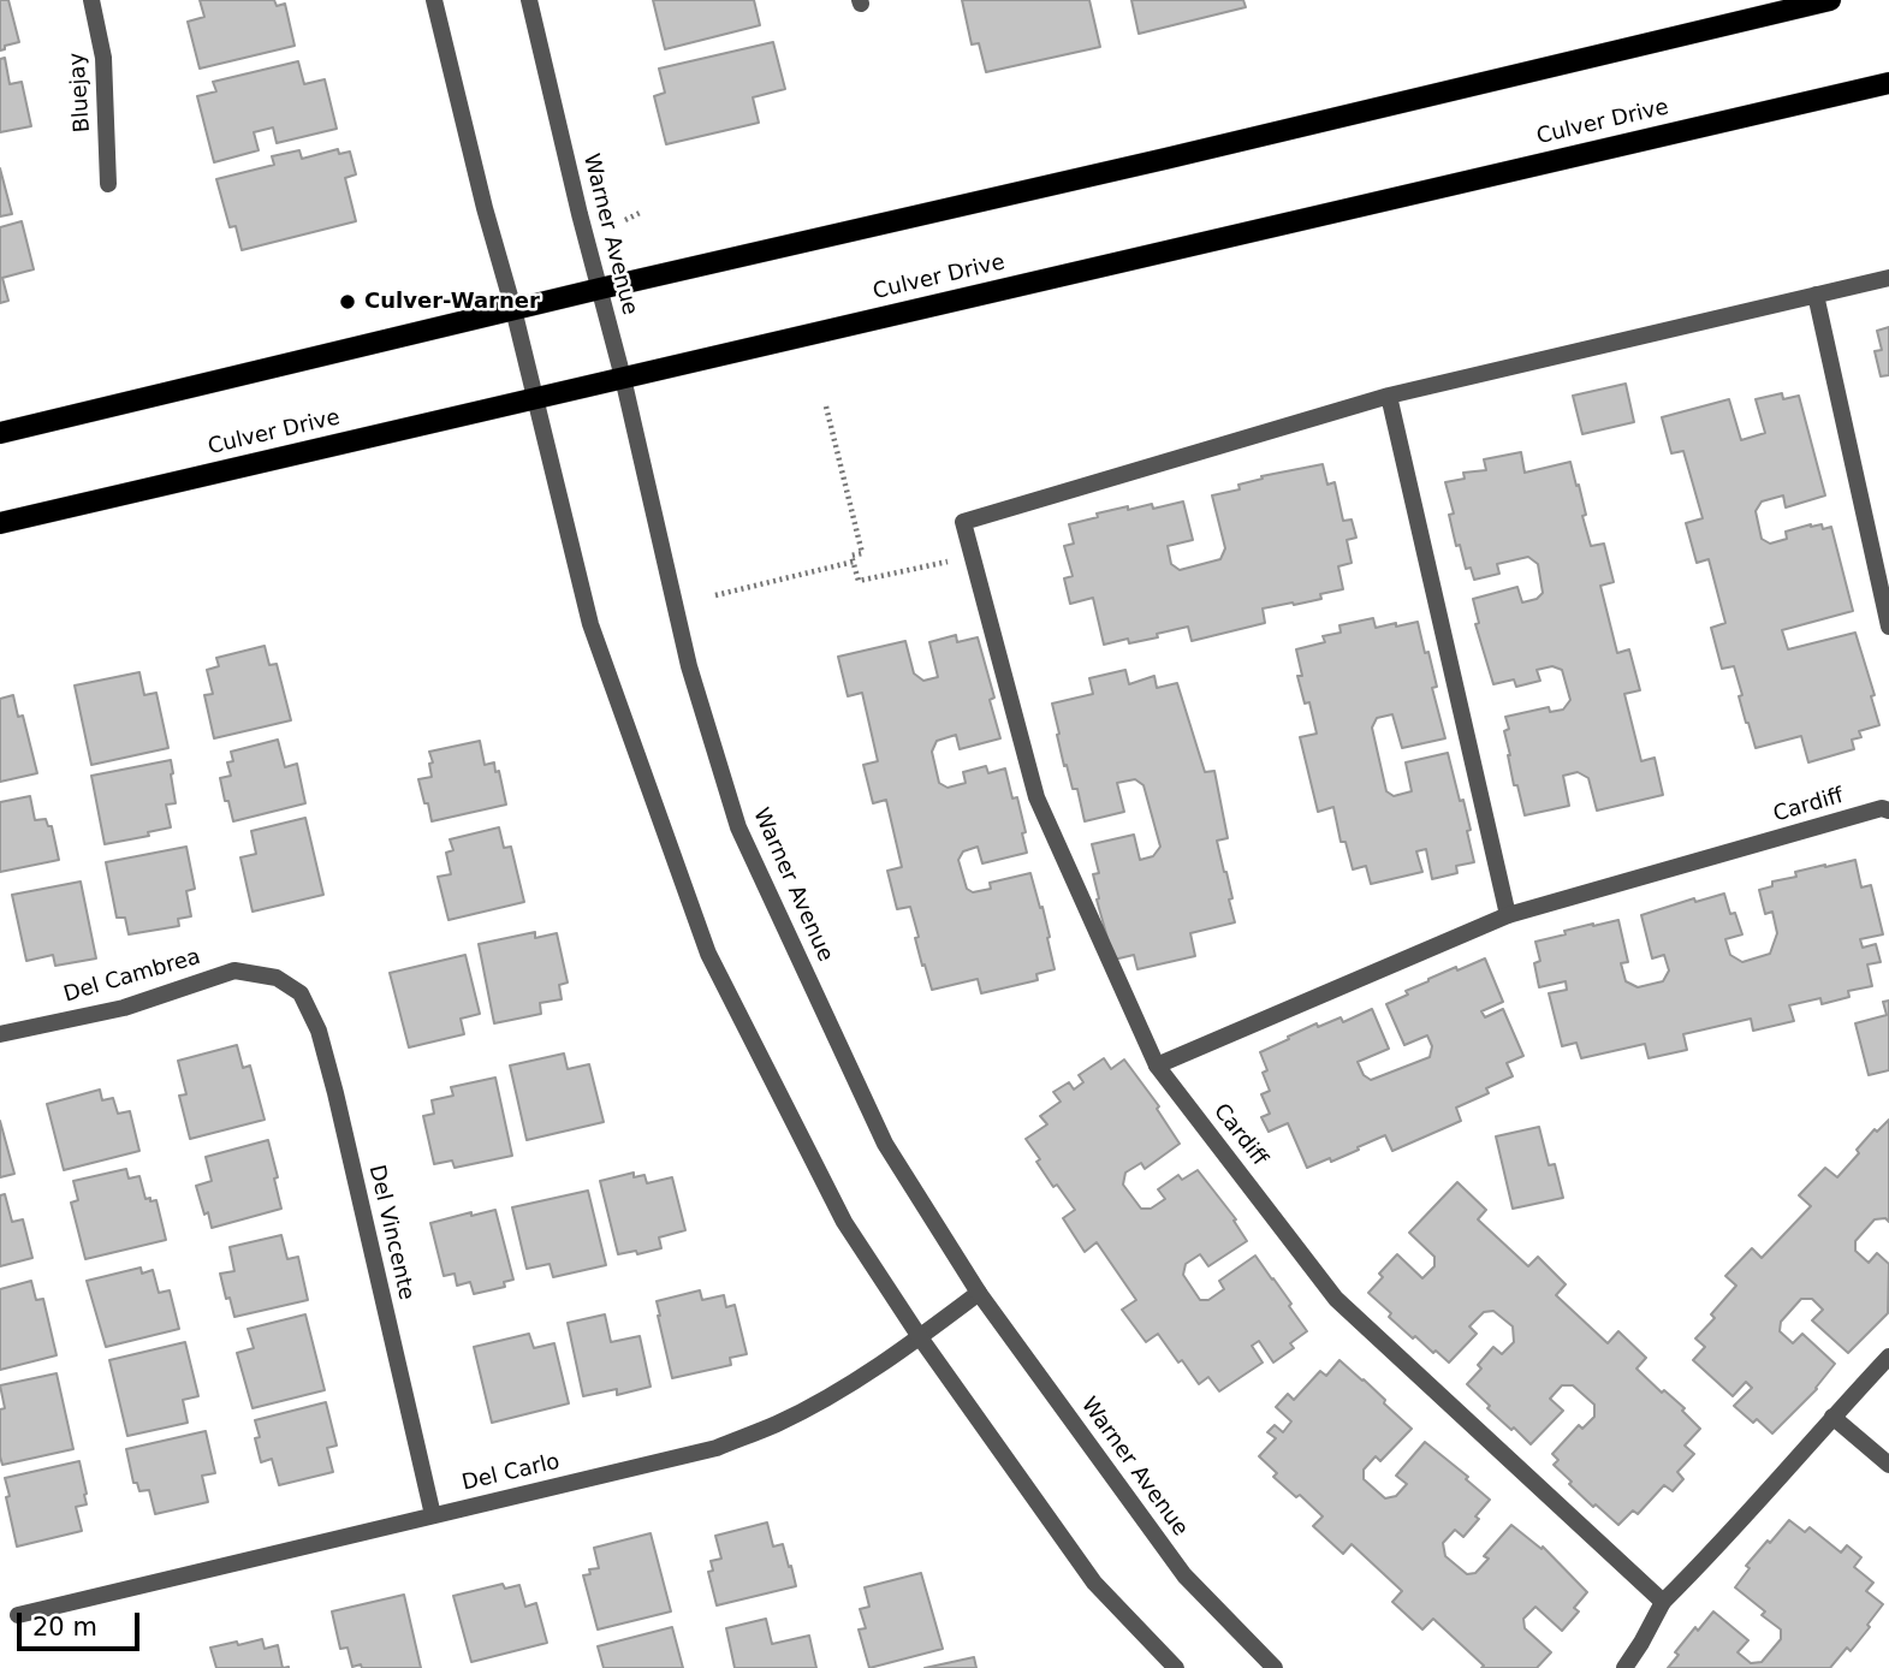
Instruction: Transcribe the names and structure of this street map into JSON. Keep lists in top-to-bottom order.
{
  "streets": {
    "main road": ["Culver Drive"],
    "street": [
      "Bluejay",
      "Warner Avenue",
      "Cardiff",
      "Del Cambrea",
      "Del Vincente",
      "Del Carlo"
    ]
  },
  "crossings": [
    ["Culver Drive", "Warner Avenue"],
    ["Warner Avenue", "Del Carlo"],
    ["Del Cambrea", "Del Vincente"],
    ["Del Vincente", "Del Carlo"]
  ],
  "places": ["Culver-Warner"],
  "scale_bar": "20 m"
}
